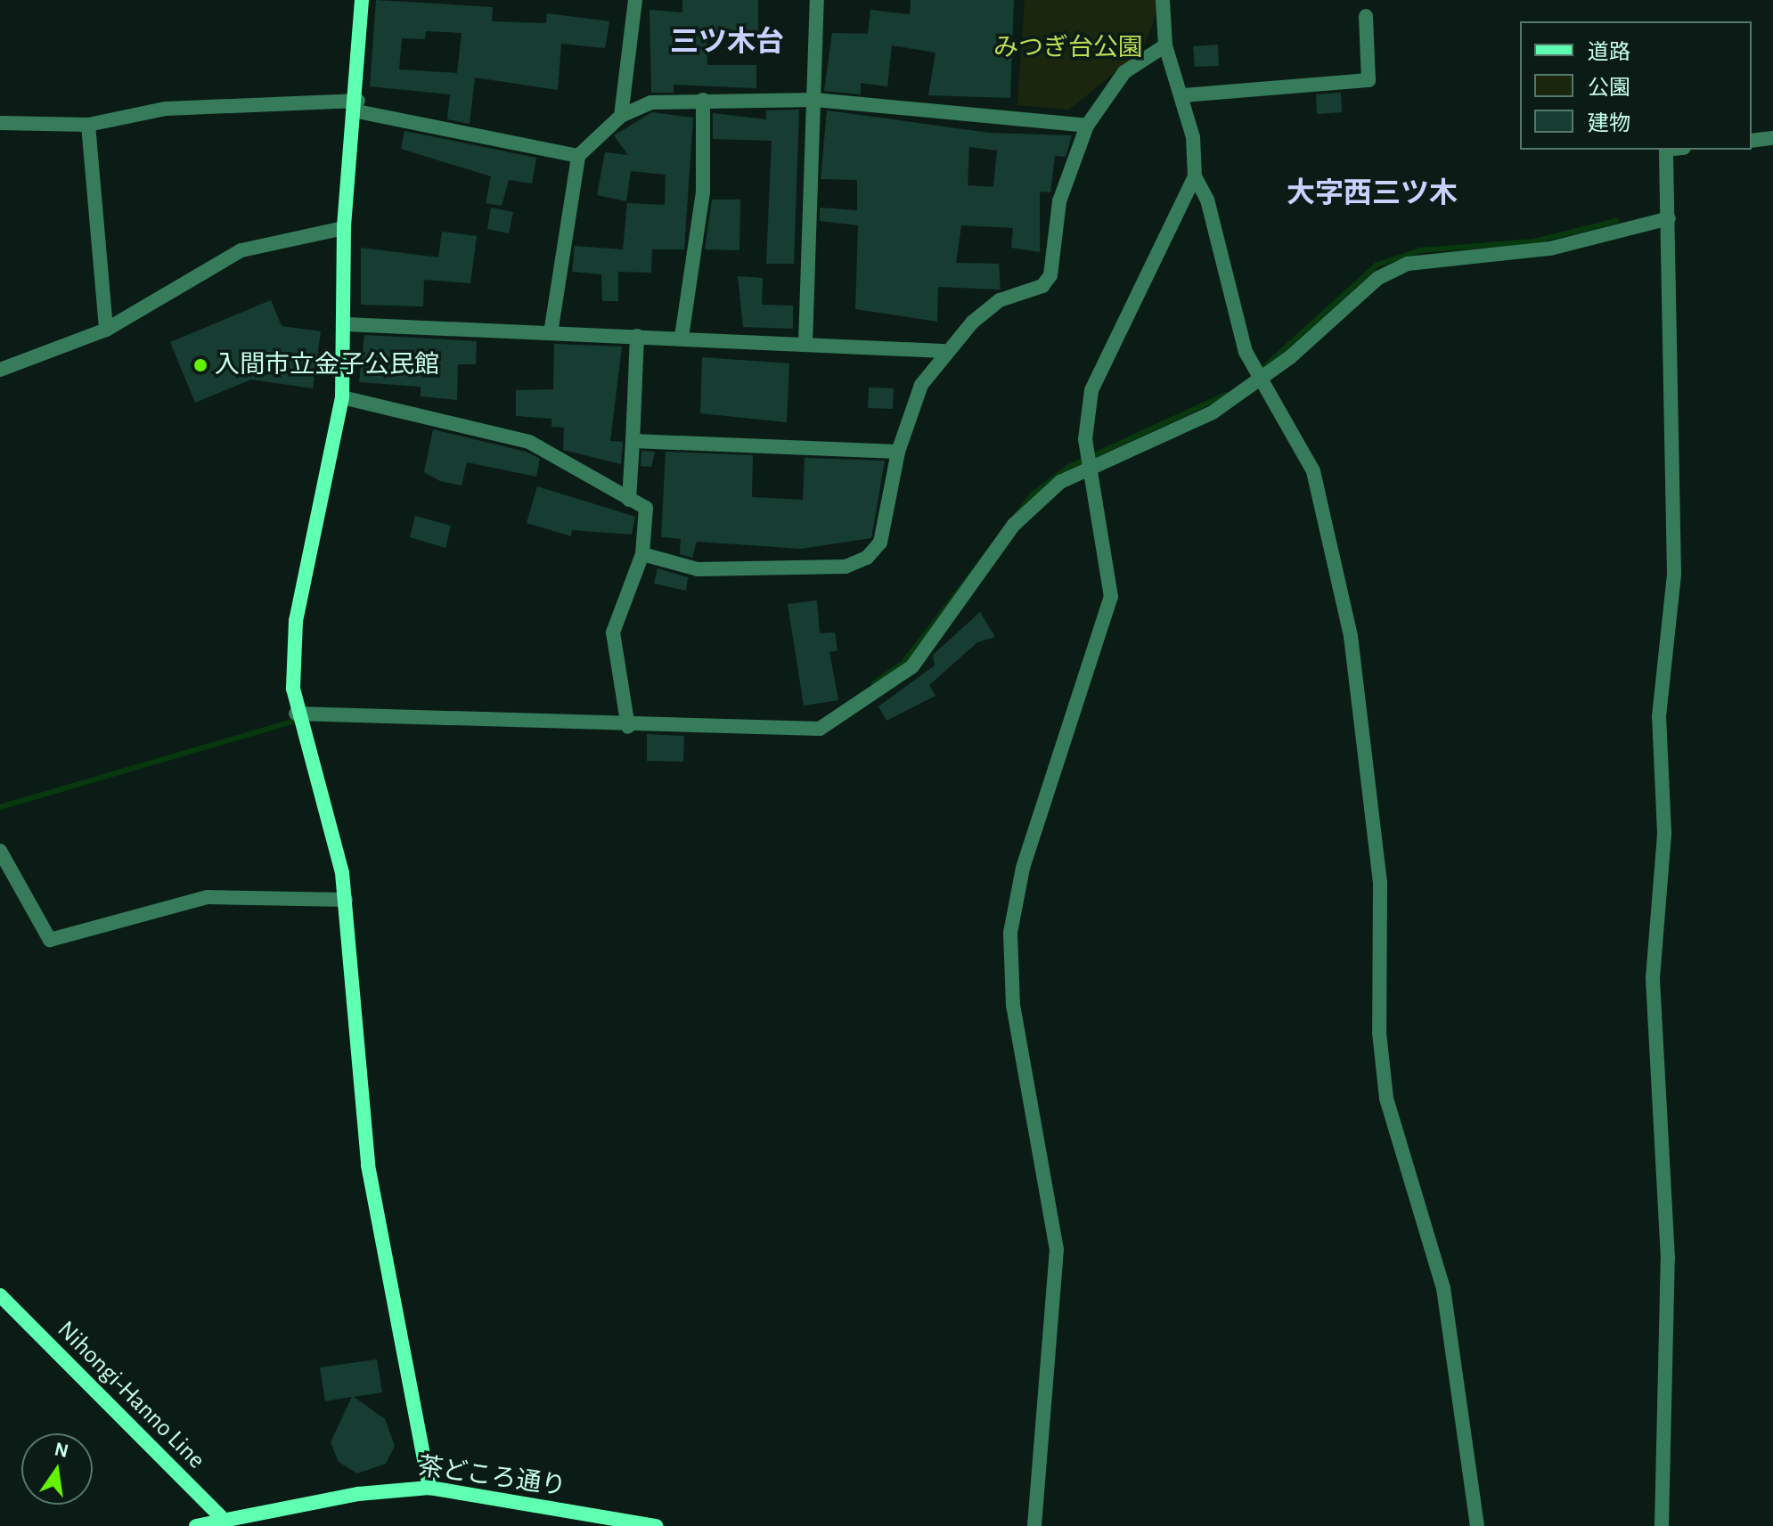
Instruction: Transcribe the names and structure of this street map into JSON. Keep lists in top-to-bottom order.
{
  "streets": {
    "street": ["Nihongi-Hanno Line", "茶どころ通り"]
  },
  "crossings": [
    ["Nihongi-Hanno Line", "茶どころ通り"]
  ],
  "districts": ["三ツ木台", "大字西三ツ木"],
  "parks": ["みつぎ台公園"],
  "places": ["入間市立金子公民館"],
  "legend": ["道路", "公園", "建物"],
  "north": "top"
}
